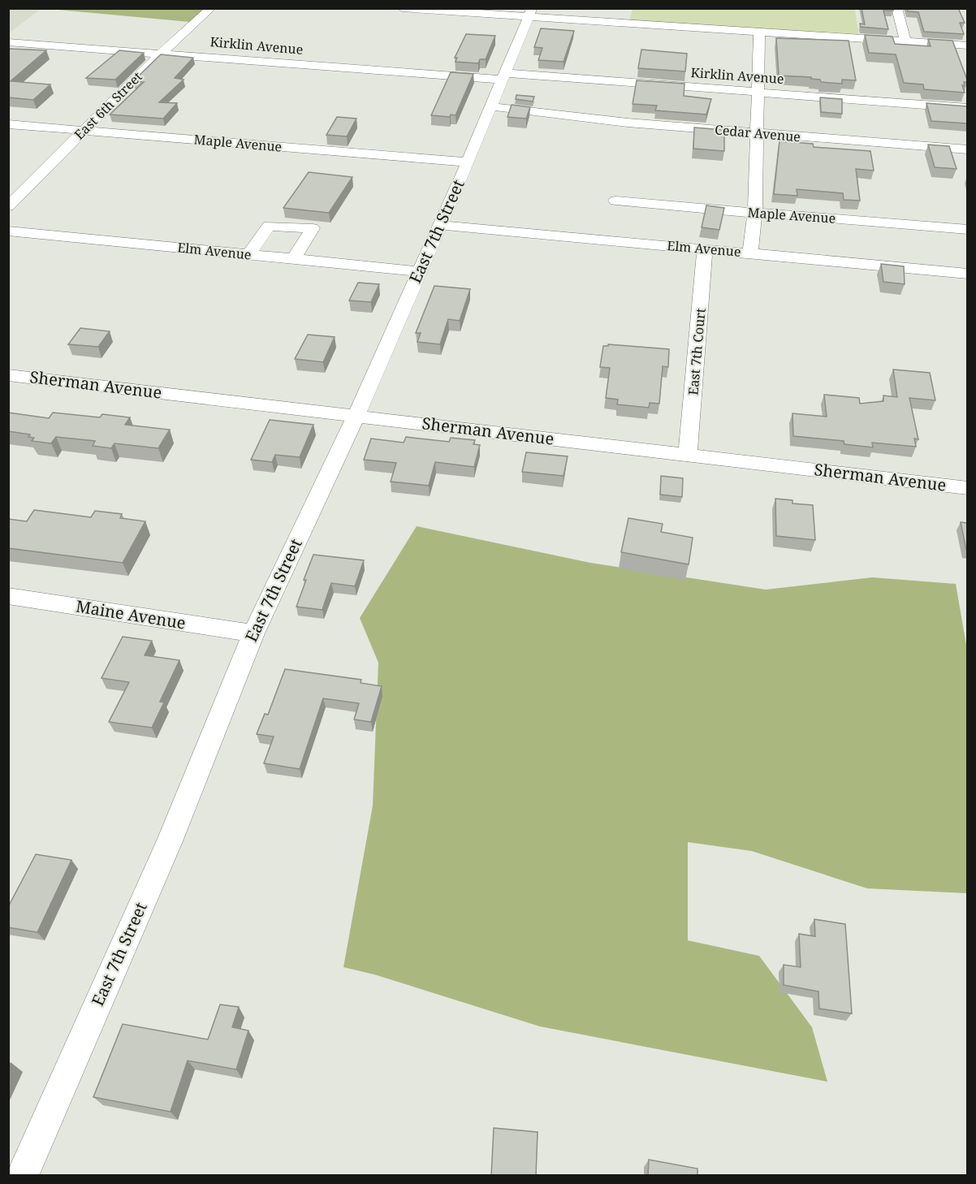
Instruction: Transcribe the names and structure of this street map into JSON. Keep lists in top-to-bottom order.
{
  "streets": {
    "street": [
      "Kirklin Avenue",
      "East 6th Street",
      "Cedar Avenue",
      "Maple Avenue",
      "East 7th Street",
      "Elm Avenue",
      "East 7th Court",
      "Sherman Avenue",
      "Maine Avenue"
    ]
  },
  "crossings": [
    ["Kirklin Avenue", "East 6th Street"],
    ["Kirklin Avenue", "East 7th Street"],
    ["East 6th Street", "Maple Avenue"],
    ["Cedar Avenue", "East 7th Street"],
    ["Maple Avenue", "East 7th Street"],
    ["East 7th Street", "Elm Avenue"],
    ["East 7th Street", "Sherman Avenue"],
    ["East 7th Street", "Maine Avenue"],
    ["Elm Avenue", "East 7th Court"],
    ["East 7th Court", "Sherman Avenue"]
  ]
}
